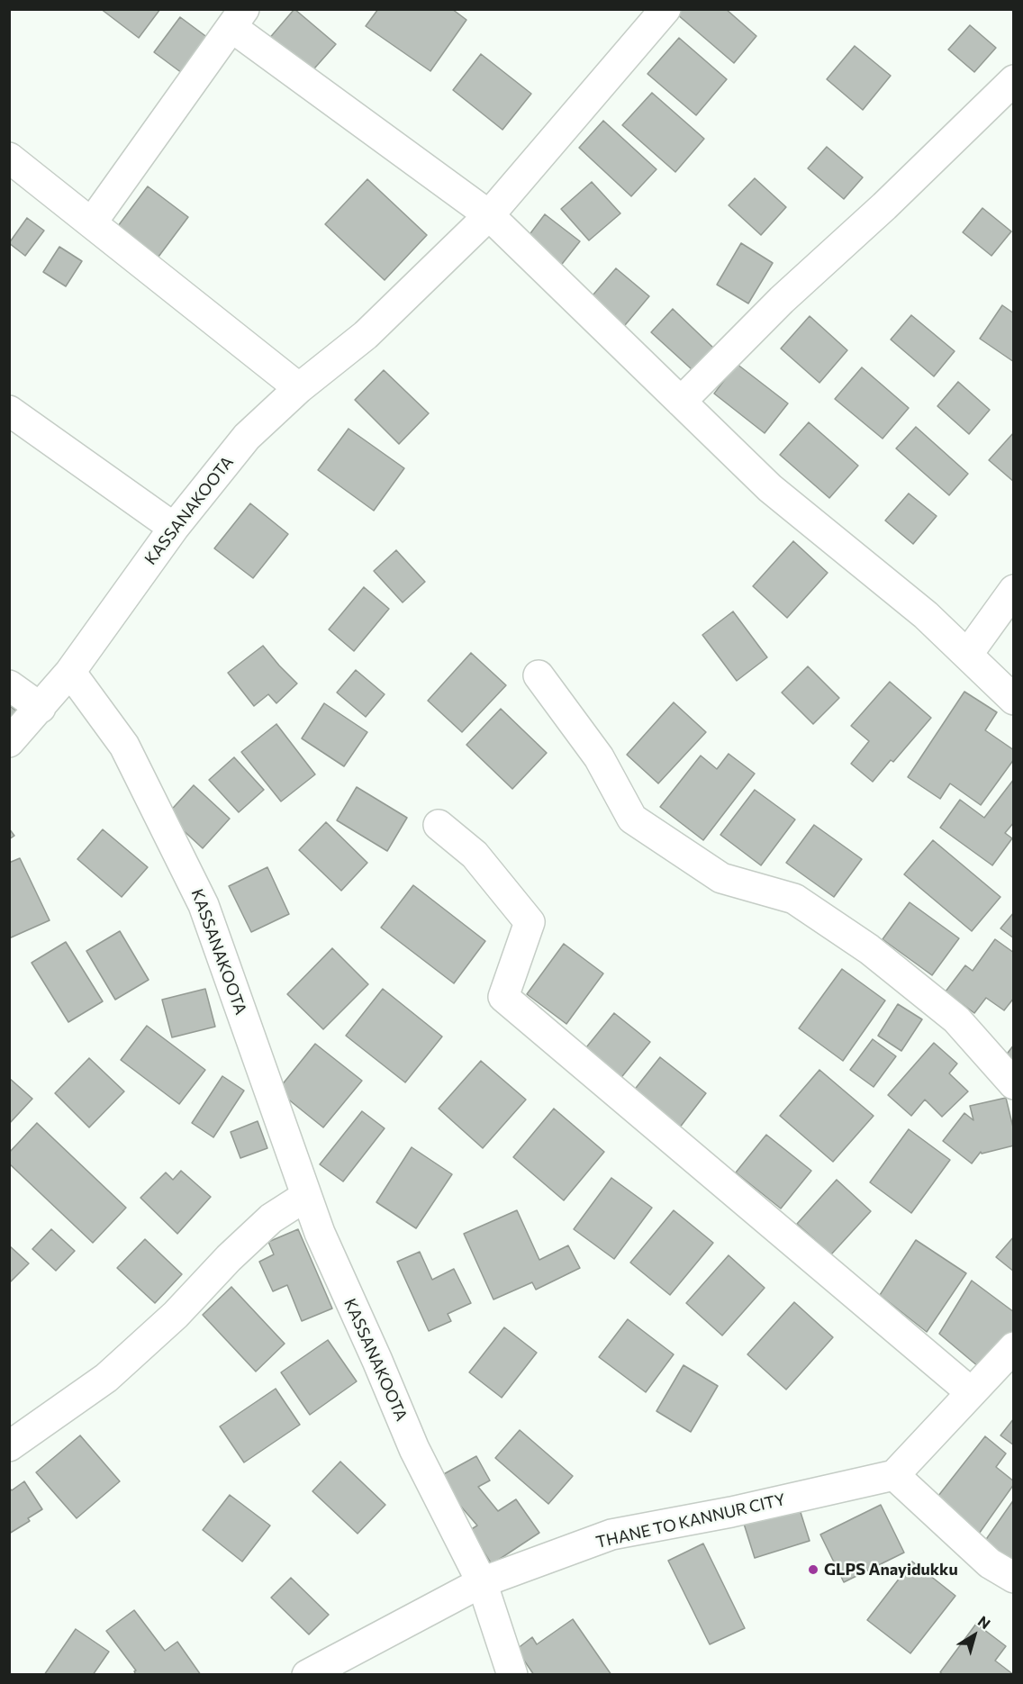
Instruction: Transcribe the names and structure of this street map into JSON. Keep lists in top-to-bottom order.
{
  "streets": {
    "street": ["KASSANAKOOTA", "THANE TO KANNUR CITY"]
  },
  "crossings": [
    ["KASSANAKOOTA", "THANE TO KANNUR CITY"]
  ],
  "places": ["GLPS Anayidukku"],
  "north": "top right"
}
